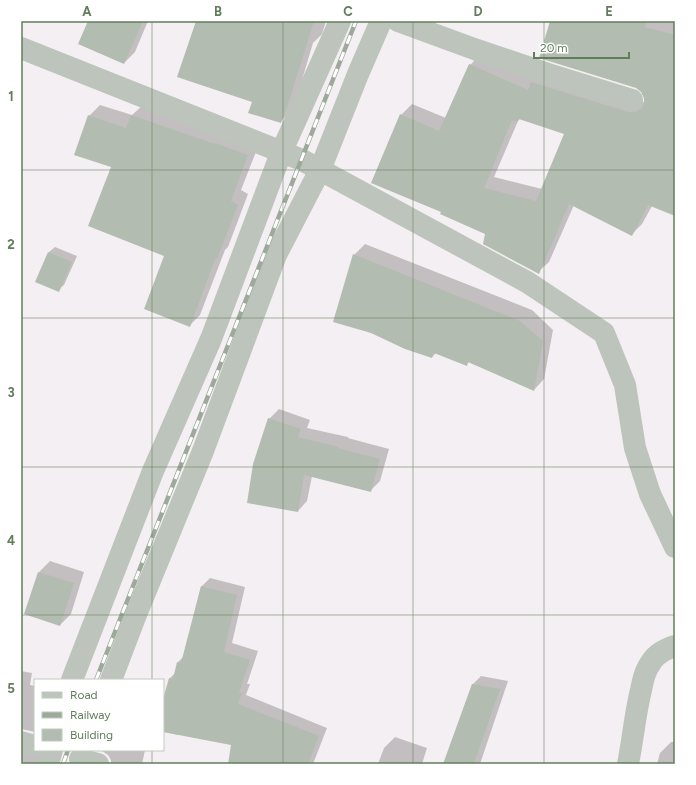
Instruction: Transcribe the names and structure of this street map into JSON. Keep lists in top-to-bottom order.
{
  "legend": ["Road", "Railway", "Building"],
  "scale_bar": "20 m",
  "grid": {
    "columns": [
      "A",
      "B",
      "C",
      "D",
      "E"
    ],
    "rows": [
      "1",
      "2",
      "3",
      "4",
      "5"
    ]
  }
}
